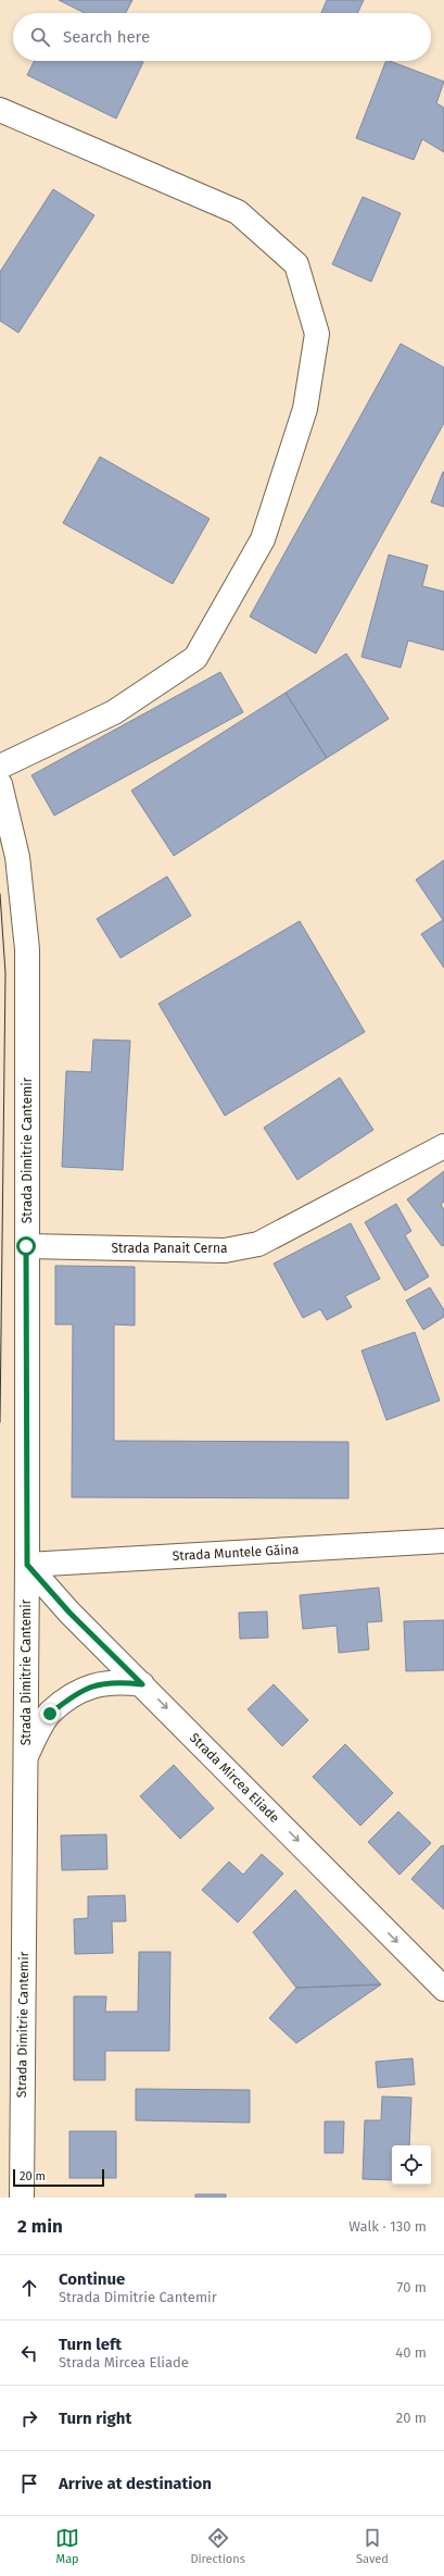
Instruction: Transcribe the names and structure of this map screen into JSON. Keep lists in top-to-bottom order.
{
  "streets": {
    "street": [
      "Strada Dimitrie Cantemir",
      "Strada Panait Cerna",
      "Strada Muntele Găina",
      "Strada Mircea Eliade"
    ]
  },
  "crossings": [
    ["Strada Dimitrie Cantemir", "Strada Panait Cerna"],
    ["Strada Dimitrie Cantemir", "Strada Muntele Găina"],
    ["Strada Dimitrie Cantemir", "Strada Mircea Eliade"],
    ["Strada Muntele Găina", "Strada Mircea Eliade"]
  ],
  "one_way": ["Strada Mircea Eliade"],
  "scale_bar": "20 m",
  "page": {
    "search": "Search here",
    "scale": "20 m",
    "heading": ["2 min", "Walk · 130 m"],
    "list": [
      ["Continue", "Strada Dimitrie Cantemir", "70 m"],
      ["Turn left", "Strada Mircea Eliade", "40 m"],
      ["Turn right", "20 m"],
      "Arrive at destination"
    ],
    "nav": ["Map", "Directions", "Saved"]
  }
}
